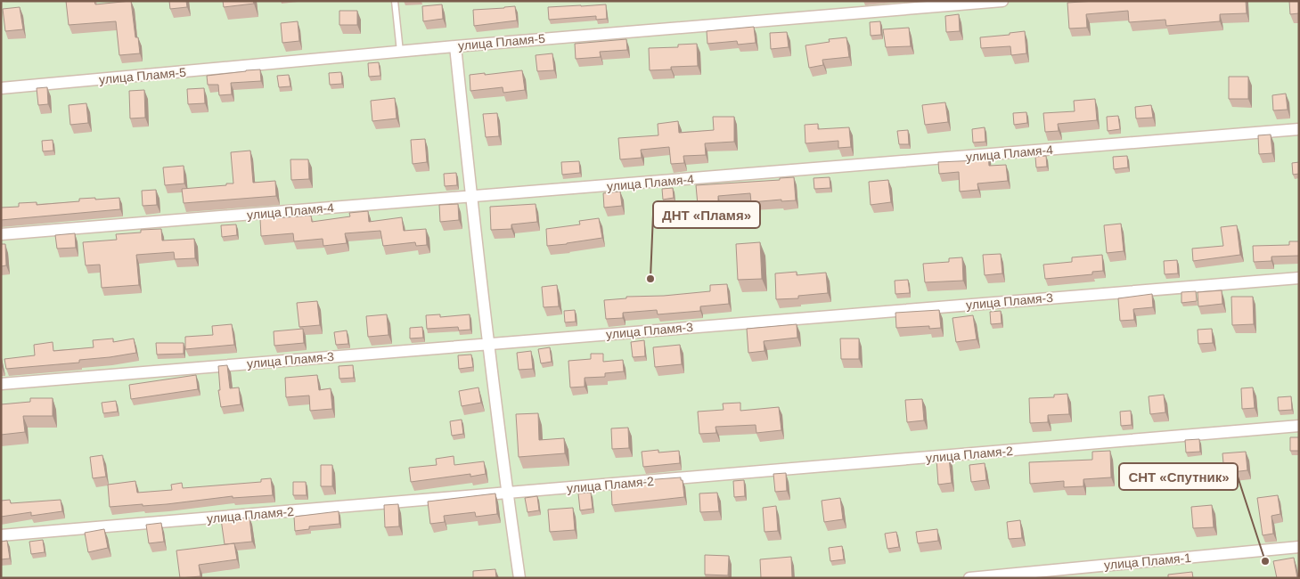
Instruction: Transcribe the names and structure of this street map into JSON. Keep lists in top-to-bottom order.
{
  "streets": {
    "street": [
      "улица Пламя-5",
      "улица Пламя-4",
      "улица Пламя-3",
      "улица Пламя-2",
      "улица Пламя-1"
    ]
  },
  "places": ["ДНТ «Пламя»", "СНТ «Спутник»"]
}
